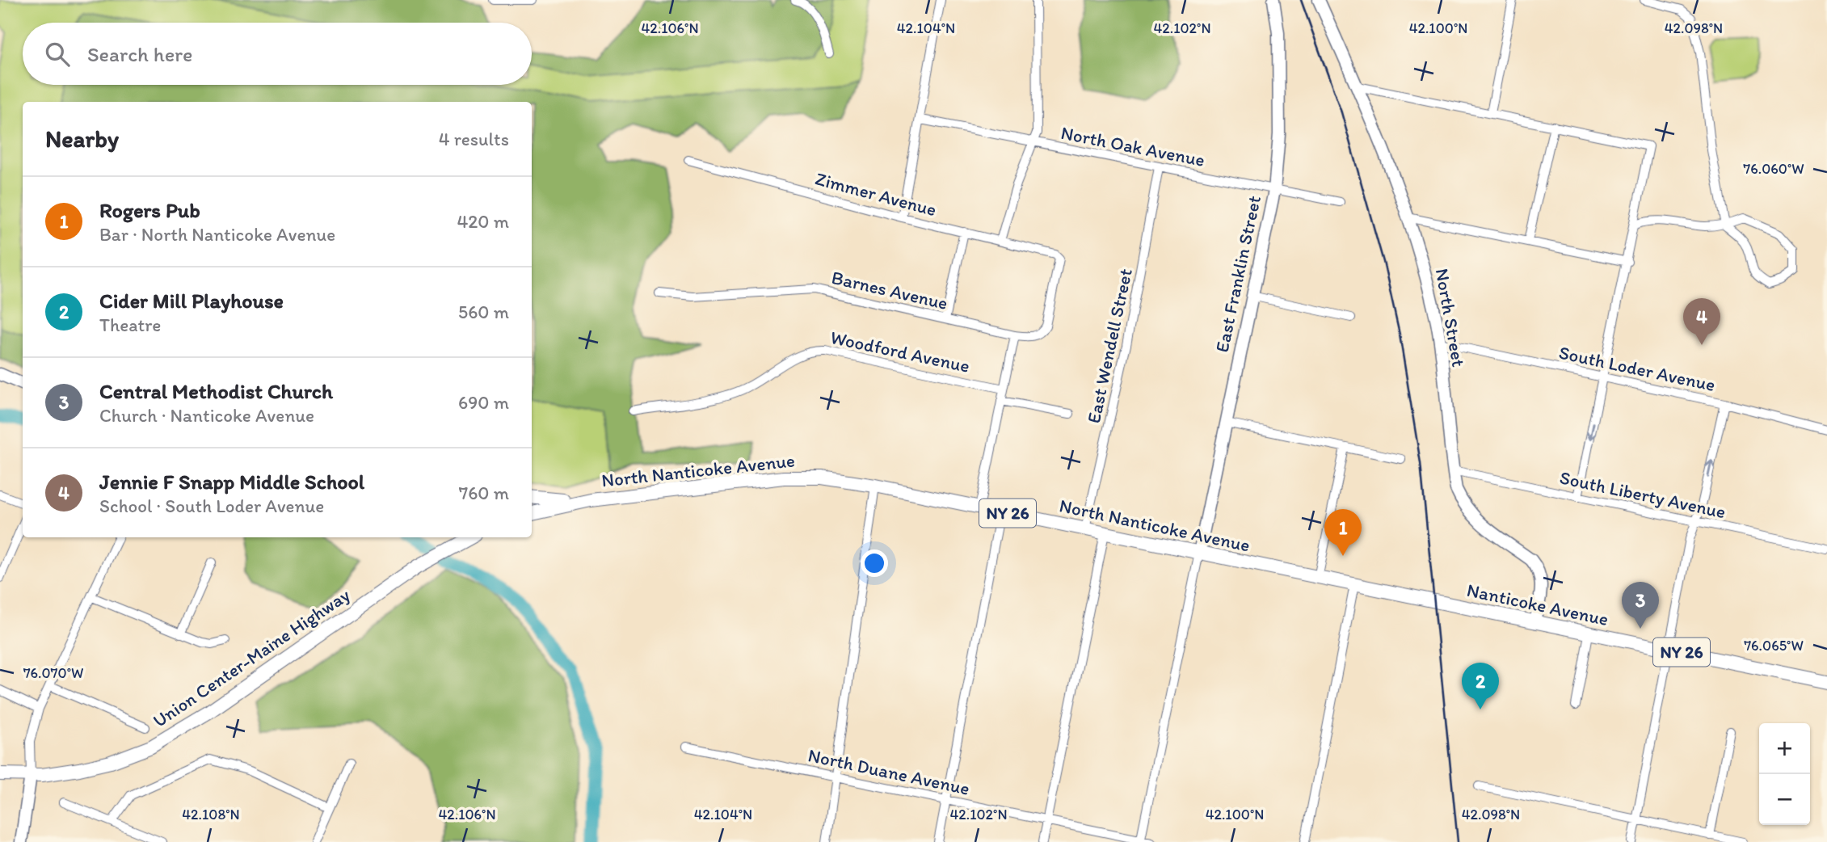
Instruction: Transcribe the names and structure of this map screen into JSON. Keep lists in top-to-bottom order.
{
  "streets": {
    "main road": [
      "North Nanticoke Avenue",
      "NY 26",
      "Nanticoke Avenue",
      "Union Center-Maine Highway"
    ],
    "street": [
      "North Oak Avenue",
      "Zimmer Avenue",
      "East Franklin Street",
      "Barnes Avenue",
      "North Street",
      "East Wendell Street",
      "Woodford Avenue",
      "South Loder Avenue",
      "South Liberty Avenue",
      "North Duane Avenue"
    ]
  },
  "crossings": [
    ["North Oak Avenue", "East Franklin Street"],
    ["North Oak Avenue", "East Wendell Street"],
    ["Zimmer Avenue", "Barnes Avenue"],
    ["East Franklin Street", "North Nanticoke Avenue"],
    ["North Street", "South Loder Avenue"],
    ["North Street", "South Liberty Avenue"],
    ["North Street", "Nanticoke Avenue"],
    ["East Wendell Street", "North Nanticoke Avenue"],
    ["North Nanticoke Avenue", "NY 26"],
    ["North Nanticoke Avenue", "Nanticoke Avenue"]
  ],
  "page": {
    "search": "Search here",
    "heading": ["Nearby", "4 results"],
    "list": [
      {
        "mark": "1",
        "name": "Rogers Pub",
        "note": "Bar · North Nanticoke Avenue",
        "value": "420 m"
      },
      {
        "mark": "2",
        "name": "Cider Mill Playhouse",
        "note": "Theatre",
        "value": "560 m"
      },
      {
        "mark": "3",
        "name": "Central Methodist Church",
        "note": "Church · Nanticoke Avenue",
        "value": "690 m"
      },
      {
        "mark": "4",
        "name": "Jennie F Snapp Middle School",
        "note": "School · South Loder Avenue",
        "value": "760 m"
      }
    ],
    "pins": [
      "4",
      "1",
      "3",
      "2"
    ],
    "map_buttons": ["+", "−"]
  },
  "coordinates": [
    "42.106°N",
    "42.104°N",
    "42.102°N",
    "42.100°N",
    "42.098°N",
    "76.060°W",
    "76.065°W",
    "76.070°W",
    "42.108°N"
  ]
}
